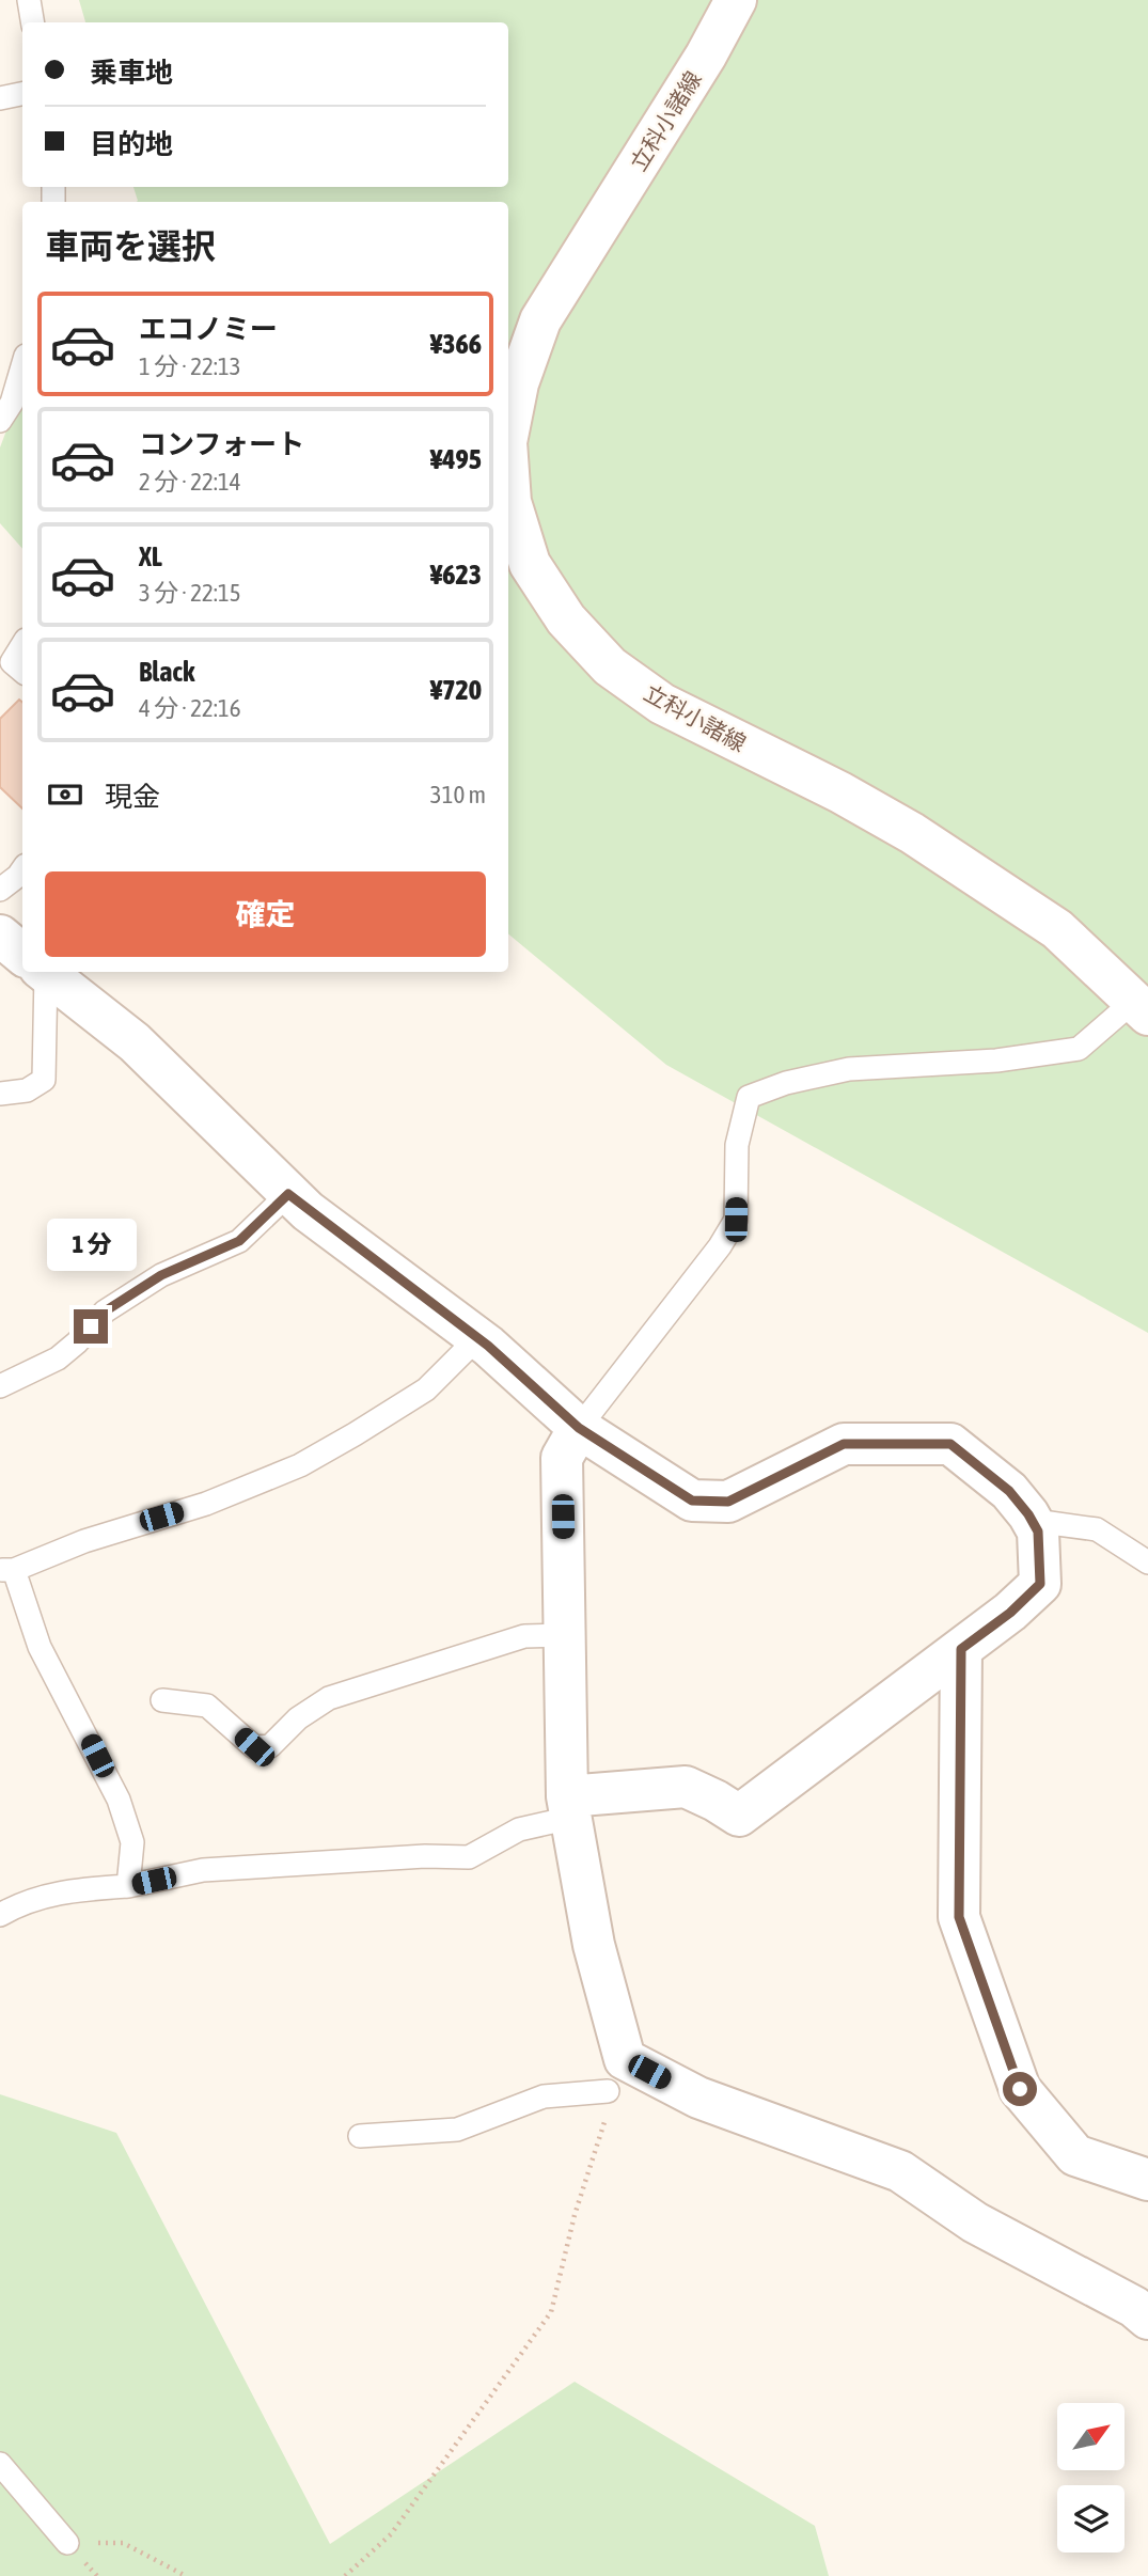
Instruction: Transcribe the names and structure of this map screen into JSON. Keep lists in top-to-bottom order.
{
  "streets": {
    "street": ["立科小諸線"]
  },
  "north": "top right",
  "page": {
    "banner": ["乗車地", "目的地"],
    "heading": "車両を選択",
    "list": [
      {
        "name": "エコノミー",
        "note": "1 分 · 22:13",
        "value": "¥366"
      },
      {
        "name": "コンフォート",
        "note": "2 分 · 22:14",
        "value": "¥495"
      },
      {
        "name": "XL",
        "note": "3 分 · 22:15",
        "value": "¥623"
      },
      {
        "name": "Black",
        "note": "4 分 · 22:16",
        "value": "¥720"
      }
    ],
    "pay": ["現金", "310 m"],
    "buttons": "確定",
    "bubble": "1 分"
  }
}
